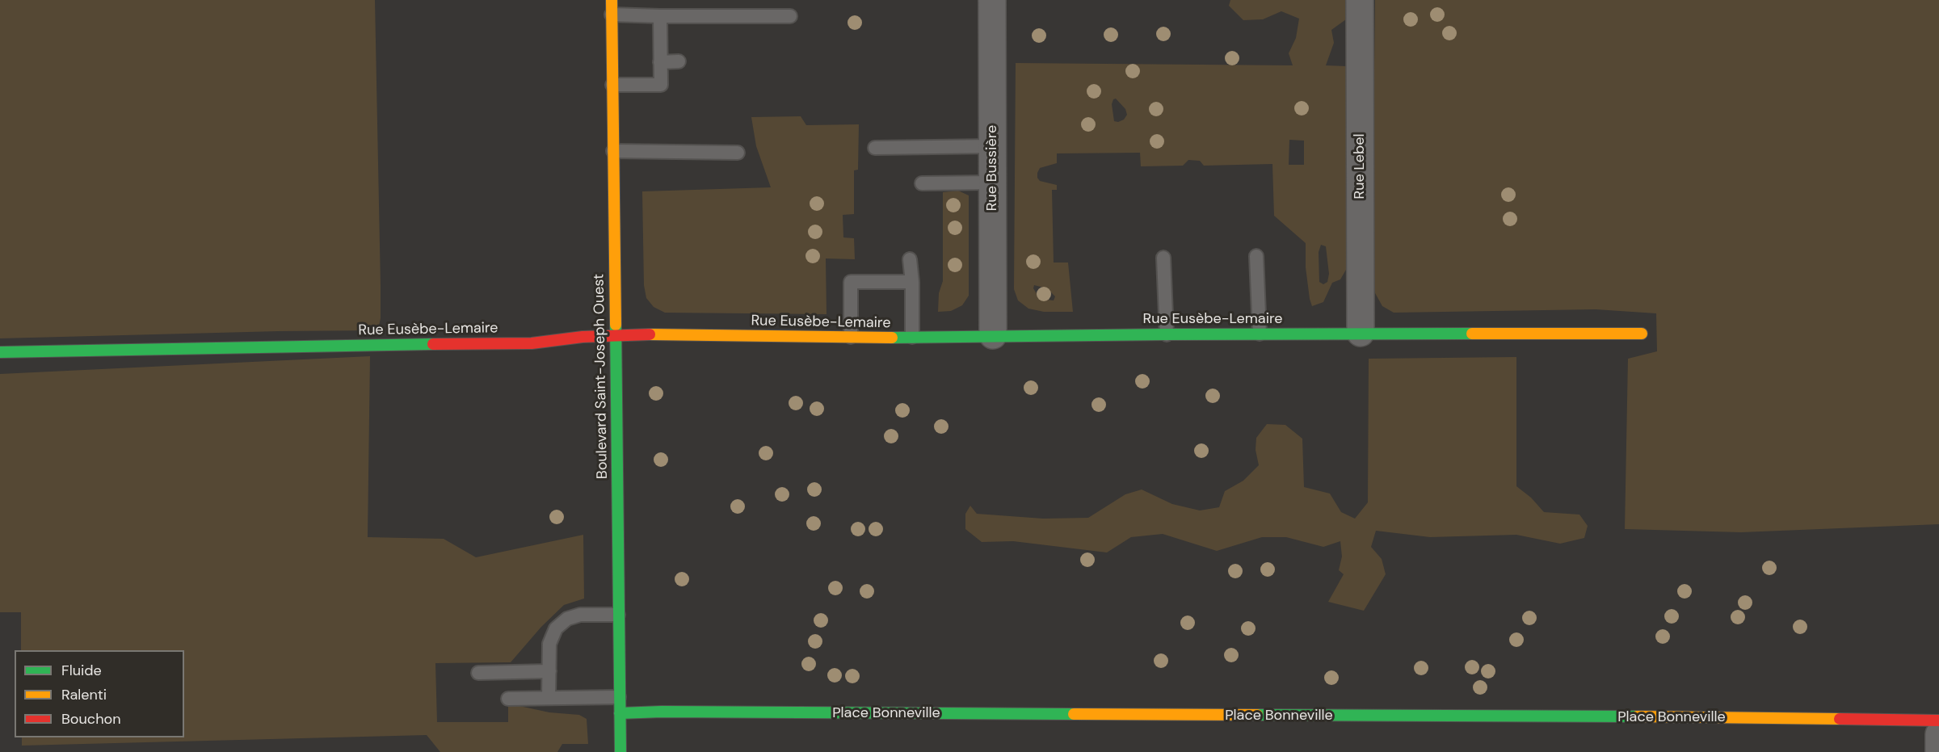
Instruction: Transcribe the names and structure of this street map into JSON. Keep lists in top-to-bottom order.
{
  "streets": {
    "street": [
      "Rue Lebel",
      "Rue Bussière",
      "Rue Eusèbe-Lemaire",
      "Boulevard Saint-Joseph Ouest",
      "Place Bonneville"
    ]
  },
  "crossings": [
    ["Rue Lebel", "Rue Eusèbe-Lemaire"],
    ["Rue Bussière", "Rue Eusèbe-Lemaire"],
    ["Rue Eusèbe-Lemaire", "Boulevard Saint-Joseph Ouest"],
    ["Boulevard Saint-Joseph Ouest", "Place Bonneville"]
  ],
  "legend": ["Fluide", "Ralenti", "Bouchon"]
}
